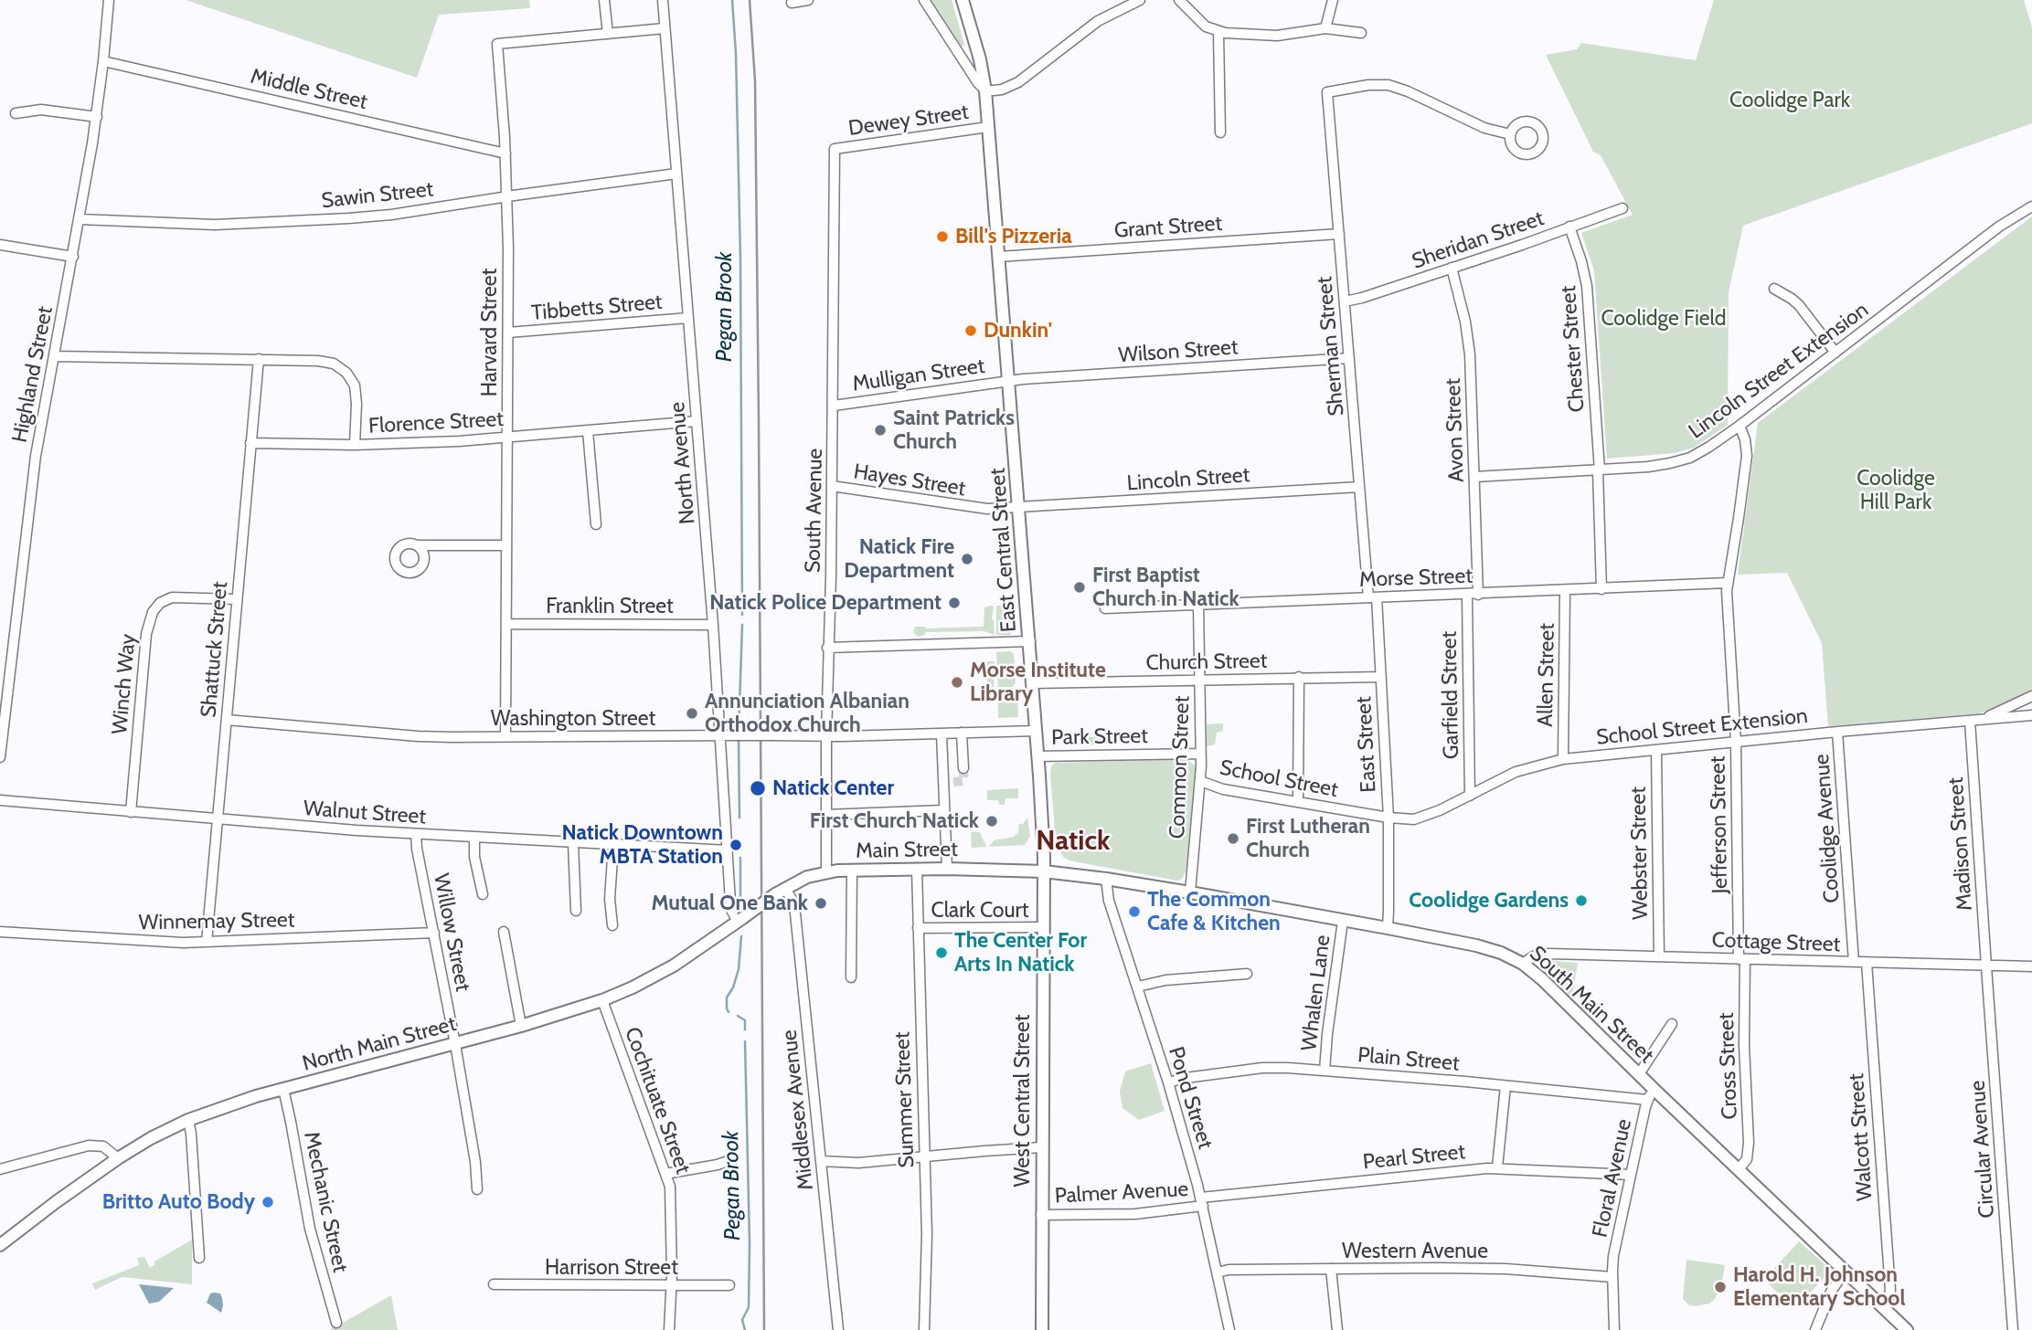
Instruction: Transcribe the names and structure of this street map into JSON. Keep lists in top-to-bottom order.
{
  "streets": {
    "main road": [
      "East Central Street",
      "Main Street",
      "South Main Street",
      "North Main Street",
      "West Central Street"
    ],
    "street": [
      "Middle Street",
      "Dewey Street",
      "Sawin Street",
      "Grant Street",
      "Sheridan Street",
      "Tibbetts Street",
      "Harvard Street",
      "Sherman Street",
      "Chester Street",
      "Wilson Street",
      "Lincoln Street Extension",
      "Highland Street",
      "Mulligan Street",
      "Florence Street",
      "Avon Street",
      "North Avenue",
      "Lincoln Street",
      "Hayes Street",
      "South Avenue",
      "Morse Street",
      "Franklin Street",
      "Shattuck Street",
      "Church Street",
      "Allen Street",
      "Winch Way",
      "Garfield Street",
      "Washington Street",
      "School Street Extension",
      "Park Street",
      "East Street",
      "Common Street",
      "School Street",
      "Walnut Street",
      "Jefferson Street",
      "Coolidge Avenue",
      "Madison Street",
      "Webster Street",
      "Clark Court",
      "Winnemay Street",
      "Willow Street",
      "Cottage Street",
      "Whalen Lane",
      "Plain Street",
      "Cross Street",
      "Pond Street",
      "Summer Street",
      "Cochituate Street",
      "Middlesex Avenue",
      "Walcott Street",
      "Circular Avenue",
      "Pearl Street",
      "Floral Avenue",
      "Palmer Avenue",
      "Mechanic Street",
      "Western Avenue",
      "Harrison Street"
    ]
  },
  "crossings": [
    ["Middle Street", "Harvard Street"],
    ["Middle Street", "Highland Street"],
    ["Dewey Street", "South Avenue"],
    ["Dewey Street", "East Central Street"],
    ["Sawin Street", "Harvard Street"],
    ["Sawin Street", "Highland Street"],
    ["Sawin Street", "North Avenue"],
    ["Grant Street", "Sherman Street"],
    ["Grant Street", "East Central Street"],
    ["Sheridan Street", "Sherman Street"],
    ["Sheridan Street", "Chester Street"],
    ["Sheridan Street", "Avon Street"],
    ["Tibbetts Street", "Harvard Street"],
    ["Tibbetts Street", "North Avenue"],
    ["Harvard Street", "Florence Street"],
    ["Harvard Street", "Franklin Street"],
    ["Harvard Street", "Washington Street"],
    ["Sherman Street", "Wilson Street"],
    ["Sherman Street", "Lincoln Street"],
    ["Sherman Street", "Morse Street"],
    ["Sherman Street", "East Street"],
    ["Chester Street", "Lincoln Street Extension"],
    ["Chester Street", "Morse Street"],
    ["Wilson Street", "Mulligan Street"],
    ["Wilson Street", "East Central Street"],
    ["Lincoln Street Extension", "Avon Street"],
    ["Lincoln Street Extension", "Jefferson Street"],
    ["Highland Street", "Florence Street"],
    ["Mulligan Street", "South Avenue"],
    ["Mulligan Street", "East Central Street"],
    ["Florence Street", "North Avenue"],
    ["Florence Street", "Shattuck Street"],
    ["Avon Street", "Morse Street"],
    ["North Avenue", "Franklin Street"],
    ["North Avenue", "Washington Street"],
    ["North Avenue", "Walnut Street"],
    ["North Avenue", "North Main Street"],
    ["Lincoln Street", "Hayes Street"],
    ["Lincoln Street", "East Central Street"],
    ["Hayes Street", "South Avenue"],
    ["Hayes Street", "East Central Street"],
    ["South Avenue", "Washington Street"],
    ["South Avenue", "Main Street"],
    ["East Central Street", "Church Street"],
    ["East Central Street", "Washington Street"],
    ["East Central Street", "Park Street"],
    ["East Central Street", "Main Street"],
    ["East Central Street", "South Main Street"],
    ["East Central Street", "West Central Street"],
    ["Morse Street", "Allen Street"],
    ["Morse Street", "Garfield Street"],
    ["Morse Street", "East Street"],
    ["Morse Street", "Common Street"],
    ["Morse Street", "Jefferson Street"],
    ["Shattuck Street", "Winch Way"],
    ["Shattuck Street", "Washington Street"],
    ["Shattuck Street", "Walnut Street"],
    ["Shattuck Street", "Winnemay Street"],
    ["Church Street", "East Street"],
    ["Church Street", "Common Street"],
    ["Allen Street", "School Street Extension"],
    ["Winch Way", "Walnut Street"],
    ["Garfield Street", "School Street Extension"],
    ["School Street Extension", "East Street"],
    ["School Street Extension", "School Street"],
    ["School Street Extension", "Jefferson Street"],
    ["School Street Extension", "Coolidge Avenue"],
    ["School Street Extension", "Madison Street"],
    ["School Street Extension", "Webster Street"],
    ["Park Street", "Common Street"],
    ["East Street", "School Street"],
    ["East Street", "South Main Street"],
    ["Common Street", "School Street"],
    ["Common Street", "South Main Street"],
    ["Walnut Street", "Willow Street"],
    ["Jefferson Street", "Cottage Street"],
    ["Jefferson Street", "Cross Street"],
    ["Coolidge Avenue", "Cottage Street"],
    ["Madison Street", "Cottage Street"],
    ["Madison Street", "Circular Avenue"],
    ["Main Street", "South Main Street"],
    ["Main Street", "North Main Street"],
    ["Main Street", "Summer Street"],
    ["Main Street", "West Central Street"],
    ["Main Street", "Middlesex Avenue"],
    ["Webster Street", "Cottage Street"],
    ["Clark Court", "Summer Street"],
    ["Clark Court", "West Central Street"],
    ["Winnemay Street", "Willow Street"],
    ["Willow Street", "North Main Street"],
    ["Cottage Street", "South Main Street"],
    ["Cottage Street", "Cross Street"],
    ["Cottage Street", "Walcott Street"],
    ["Cottage Street", "Circular Avenue"],
    ["Whalen Lane", "South Main Street"],
    ["Whalen Lane", "Plain Street"],
    ["South Main Street", "Plain Street"],
    ["South Main Street", "Cross Street"],
    ["South Main Street", "Pond Street"],
    ["South Main Street", "West Central Street"],
    ["South Main Street", "Walcott Street"],
    ["South Main Street", "Floral Avenue"],
    ["North Main Street", "Cochituate Street"],
    ["North Main Street", "Middlesex Avenue"],
    ["North Main Street", "Mechanic Street"],
    ["Plain Street", "Pond Street"],
    ["Plain Street", "Floral Avenue"],
    ["Pond Street", "Pearl Street"],
    ["Pond Street", "Palmer Avenue"],
    ["Pond Street", "Western Avenue"],
    ["Cochituate Street", "Harrison Street"],
    ["West Central Street", "Palmer Avenue"],
    ["Pearl Street", "Floral Avenue"],
    ["Pearl Street", "Palmer Avenue"],
    ["Floral Avenue", "Western Avenue"]
  ],
  "districts": ["Natick"],
  "water": ["Pegan Brook"],
  "parks": ["Coolidge Park", "Coolidge Field", "Coolidge Hill Park"],
  "places": [
    "Bill's Pizzeria",
    "Dunkin'",
    "Saint Patricks Church",
    "Natick Fire Department",
    "First Baptist Church in Natick",
    "Natick Police Department",
    "Morse Institute Library",
    "Annunciation Albanian Orthodox Church",
    "Natick Center",
    "First Church Natick",
    "First Lutheran Church",
    "Natick Downtown MBTA Station",
    "Coolidge Gardens",
    "Mutual One Bank",
    "The Common Cafe & Kitchen",
    "The Center For Arts In Natick",
    "Britto Auto Body",
    "Harold H. Johnson Elementary School"
  ]
}
